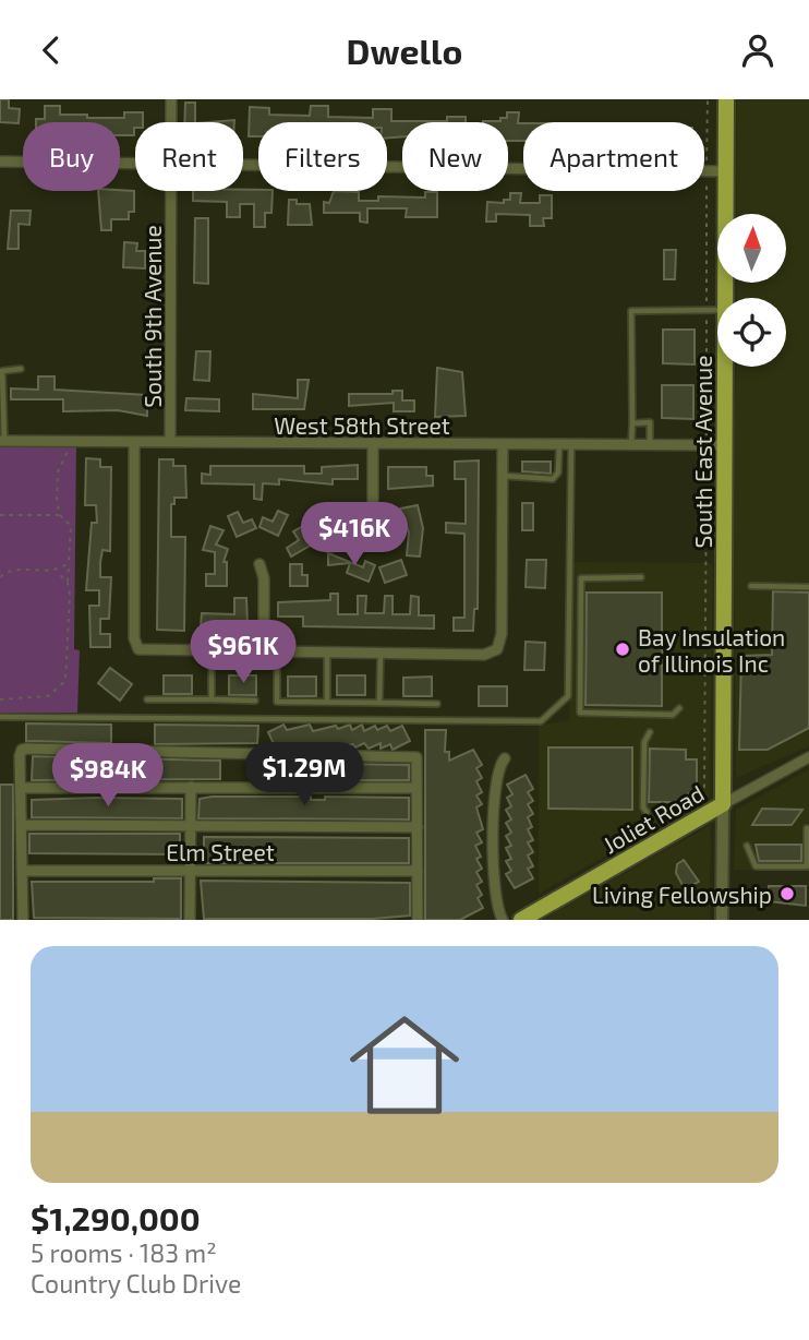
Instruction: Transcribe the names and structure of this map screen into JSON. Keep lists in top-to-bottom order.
{
  "streets": {
    "main road": ["South East Avenue", "Joliet Road"],
    "street": ["South 9th Avenue", "West 58th Street", "Elm Street"]
  },
  "crossings": [
    ["South 9th Avenue", "West 58th Street"],
    ["West 58th Street", "South East Avenue"],
    ["South East Avenue", "Joliet Road"]
  ],
  "places": ["Bay Insulation of Illinois Inc", "Living Fellowship"],
  "north": "top",
  "page": {
    "header": "Dwello",
    "chip": [
      "Buy",
      "Rent",
      "Filters",
      "New",
      "Apartment"
    ],
    "price": [
      "$416K",
      "$961K",
      "$1.29M",
      "$984K"
    ],
    "list": [
      {
        "name": "$1,290,000",
        "note": "5 rooms · 183 m² · Country Club Drive"
      }
    ]
  }
}
